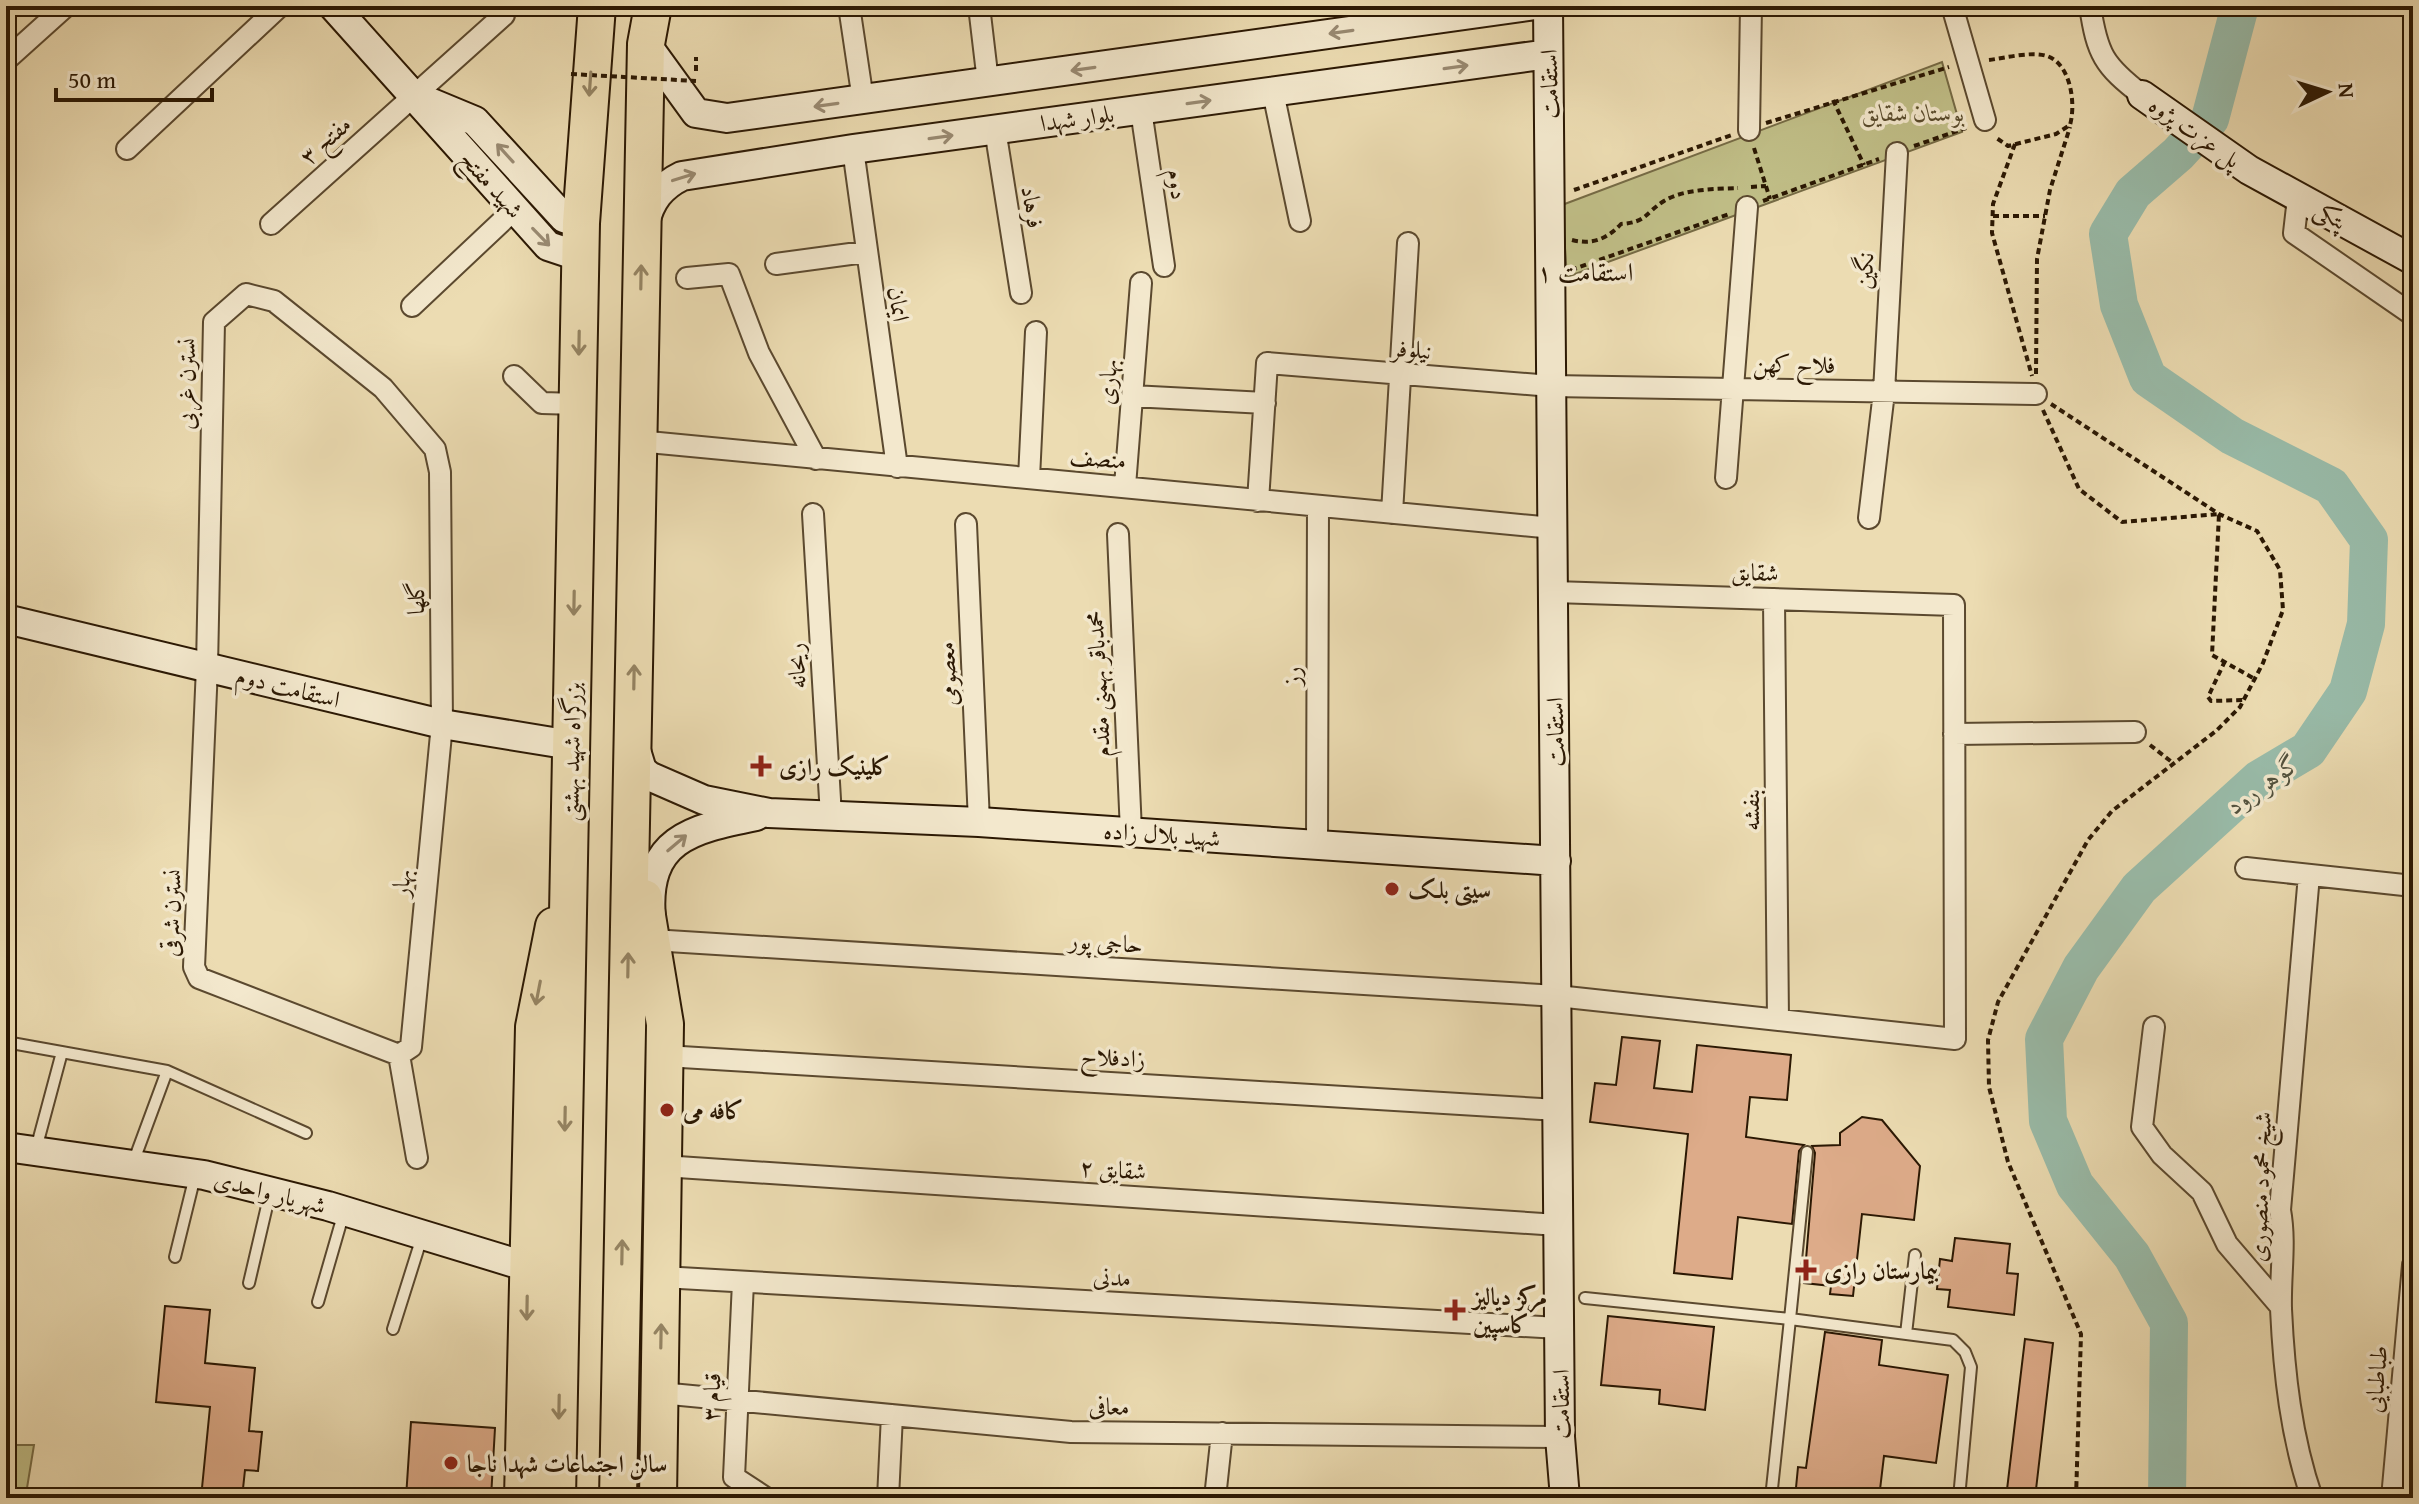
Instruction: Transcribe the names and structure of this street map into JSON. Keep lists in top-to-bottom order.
{
  "streets": {
    "highway": ["بزرگراه شهید بهشتی"],
    "main road": [
      "استقامت",
      "بلوار شهدا",
      "پل عزت پژوه",
      "شهید مفتح",
      "پتکی",
      "استقامت دوم",
      "شهید بلال زاده",
      "شهریار واحدی"
    ],
    "street": [
      "مفتح ۳",
      "دوم",
      "فرهاد",
      "نگین",
      "ایمان",
      "نیلوفر",
      "فلاح کهن",
      "بهاری",
      "نسترن غربی",
      "منصف",
      "شقایق",
      "گلها",
      "ریحانه",
      "معصومی",
      "رز",
      "محمدباقر بهمنی مقدم",
      "بنفشه",
      "بهار",
      "نسترن شرقی",
      "حاجی پور",
      "زادفلاح",
      "شقایق ۲",
      "شیخ محمود منصوری",
      "مدنی",
      "طباطبایی",
      "قیام ۳",
      "معافی"
    ]
  },
  "crossings": [
    ["استقامت", "بلوار شهدا"],
    ["استقامت", "نیلوفر"],
    ["استقامت", "فلاح کهن"],
    ["استقامت", "منصف"],
    ["استقامت", "شقایق"],
    ["استقامت", "شهید بلال زاده"],
    ["استقامت", "حاجی پور"],
    ["استقامت", "زادفلاح"],
    ["استقامت", "شقایق ۲"],
    ["استقامت", "مدنی"],
    ["استقامت", "معافی"],
    ["بلوار شهدا", "دوم"],
    ["بلوار شهدا", "فرهاد"],
    ["بلوار شهدا", "ایمان"],
    ["پل عزت پژوه", "پتکی"],
    ["مفتح ۳", "شهید مفتح"],
    ["شهید مفتح", "بزرگراه شهید بهشتی"],
    ["نگین", "فلاح کهن"],
    ["ایمان", "منصف"],
    ["نیلوفر", "فلاح کهن"],
    ["بهاری", "منصف"],
    ["نسترن غربی", "گلها"],
    ["نسترن غربی", "استقامت دوم"],
    ["نسترن غربی", "نسترن شرقی"],
    ["منصف", "رز"],
    ["شقایق", "بنفشه"],
    ["گلها", "استقامت دوم"],
    ["گلها", "بهار"],
    ["ریحانه", "شهید بلال زاده"],
    ["معصومی", "شهید بلال زاده"],
    ["رز", "شهید بلال زاده"],
    ["محمدباقر بهمنی مقدم", "شهید بلال زاده"],
    ["استقامت دوم", "بزرگراه شهید بهشتی"],
    ["استقامت دوم", "بهار"],
    ["استقامت دوم", "نسترن شرقی"],
    ["شهید بلال زاده", "حاجی پور"],
    ["بهار", "نسترن شرقی"],
    ["مدنی", "قیام ۳"],
    ["قیام ۳", "معافی"]
  ],
  "districts": ["استقامت ۱"],
  "water": ["گوهر رود"],
  "parks": ["بوستان شقایق"],
  "places": {
    "health": ["کلینیک رازی", "بیمارستان رازی", "مرکز دیالیز کاسپین"],
    "other": ["سیتی بلک", "کافه می", "سالن اجتماعات شهدا ناجا"]
  },
  "scale_bar": "50 m",
  "north": "right"
}
